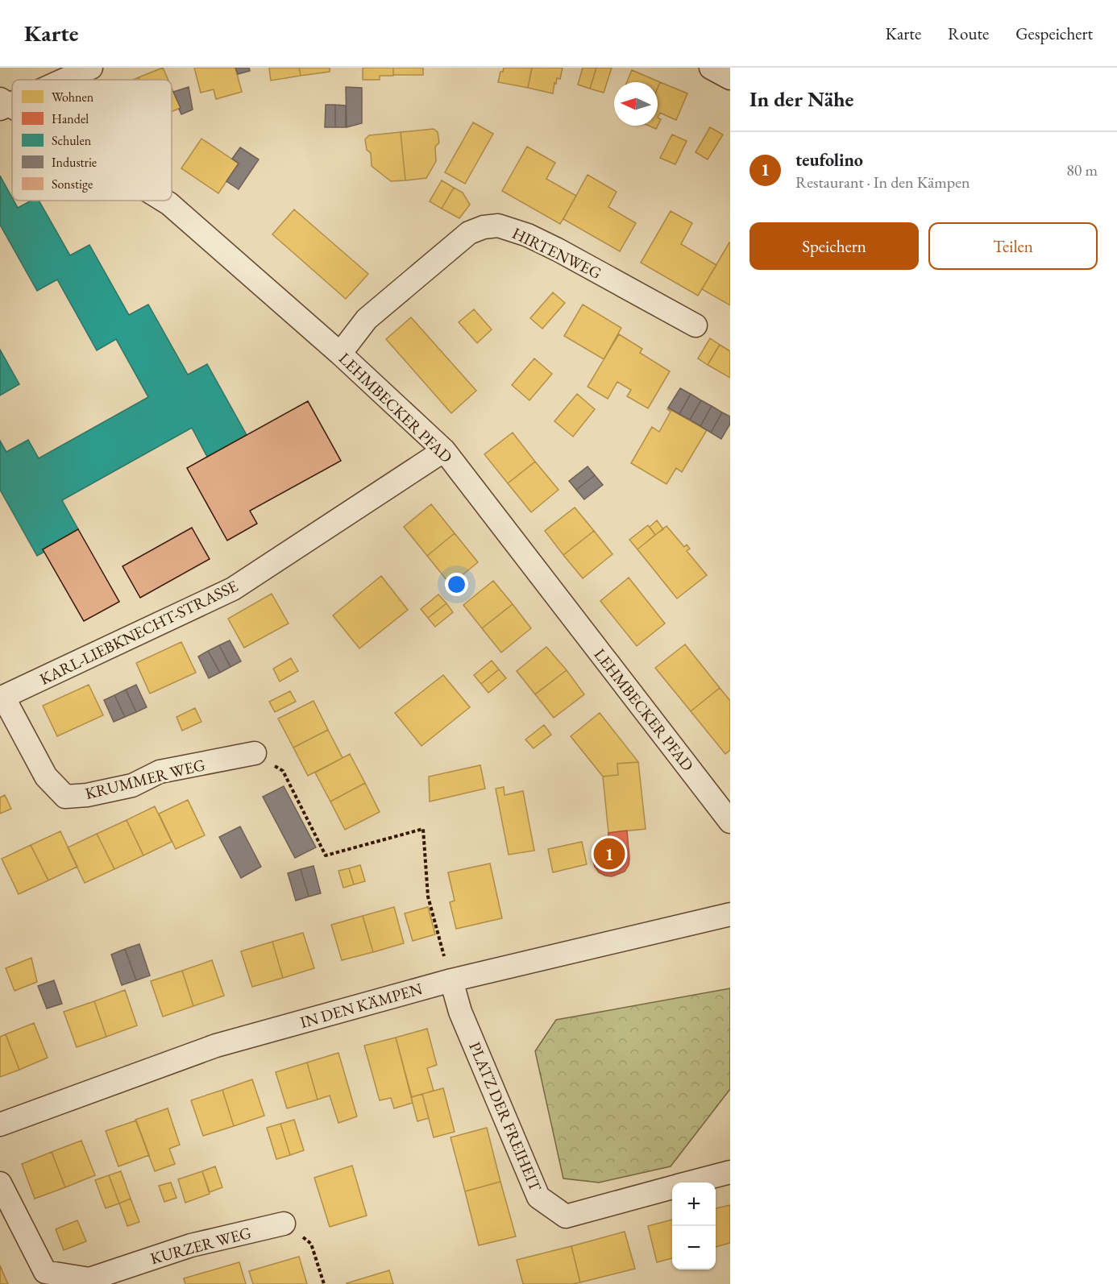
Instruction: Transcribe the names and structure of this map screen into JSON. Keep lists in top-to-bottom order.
{
  "streets": {
    "street": [
      "HIRTENWEG",
      "LEHMBECKER PFAD",
      "KARL-LIEBKNECHT-STRASSE",
      "KRUMMER WEG",
      "IN DEN KÄMPEN",
      "PLATZ DER FREIHEIT",
      "KURZER WEG"
    ]
  },
  "crossings": [
    ["HIRTENWEG", "LEHMBECKER PFAD"],
    ["LEHMBECKER PFAD", "KARL-LIEBKNECHT-STRASSE"],
    ["KARL-LIEBKNECHT-STRASSE", "KRUMMER WEG"],
    ["IN DEN KÄMPEN", "PLATZ DER FREIHEIT"]
  ],
  "legend": [
    "Wohnen",
    "Handel",
    "Schulen",
    "Industrie",
    "Sonstige"
  ],
  "north": "left",
  "page": {
    "header": "Karte",
    "nav": ["Karte", "Route", "Gespeichert"],
    "heading": "In der Nähe",
    "list": [
      {
        "mark": "1",
        "name": "teufolino",
        "note": "Restaurant · In den Kämpen",
        "value": "80 m"
      }
    ],
    "buttons": ["Speichern", "Teilen"],
    "pins": "1",
    "map_buttons": ["+", "−"]
  }
}
